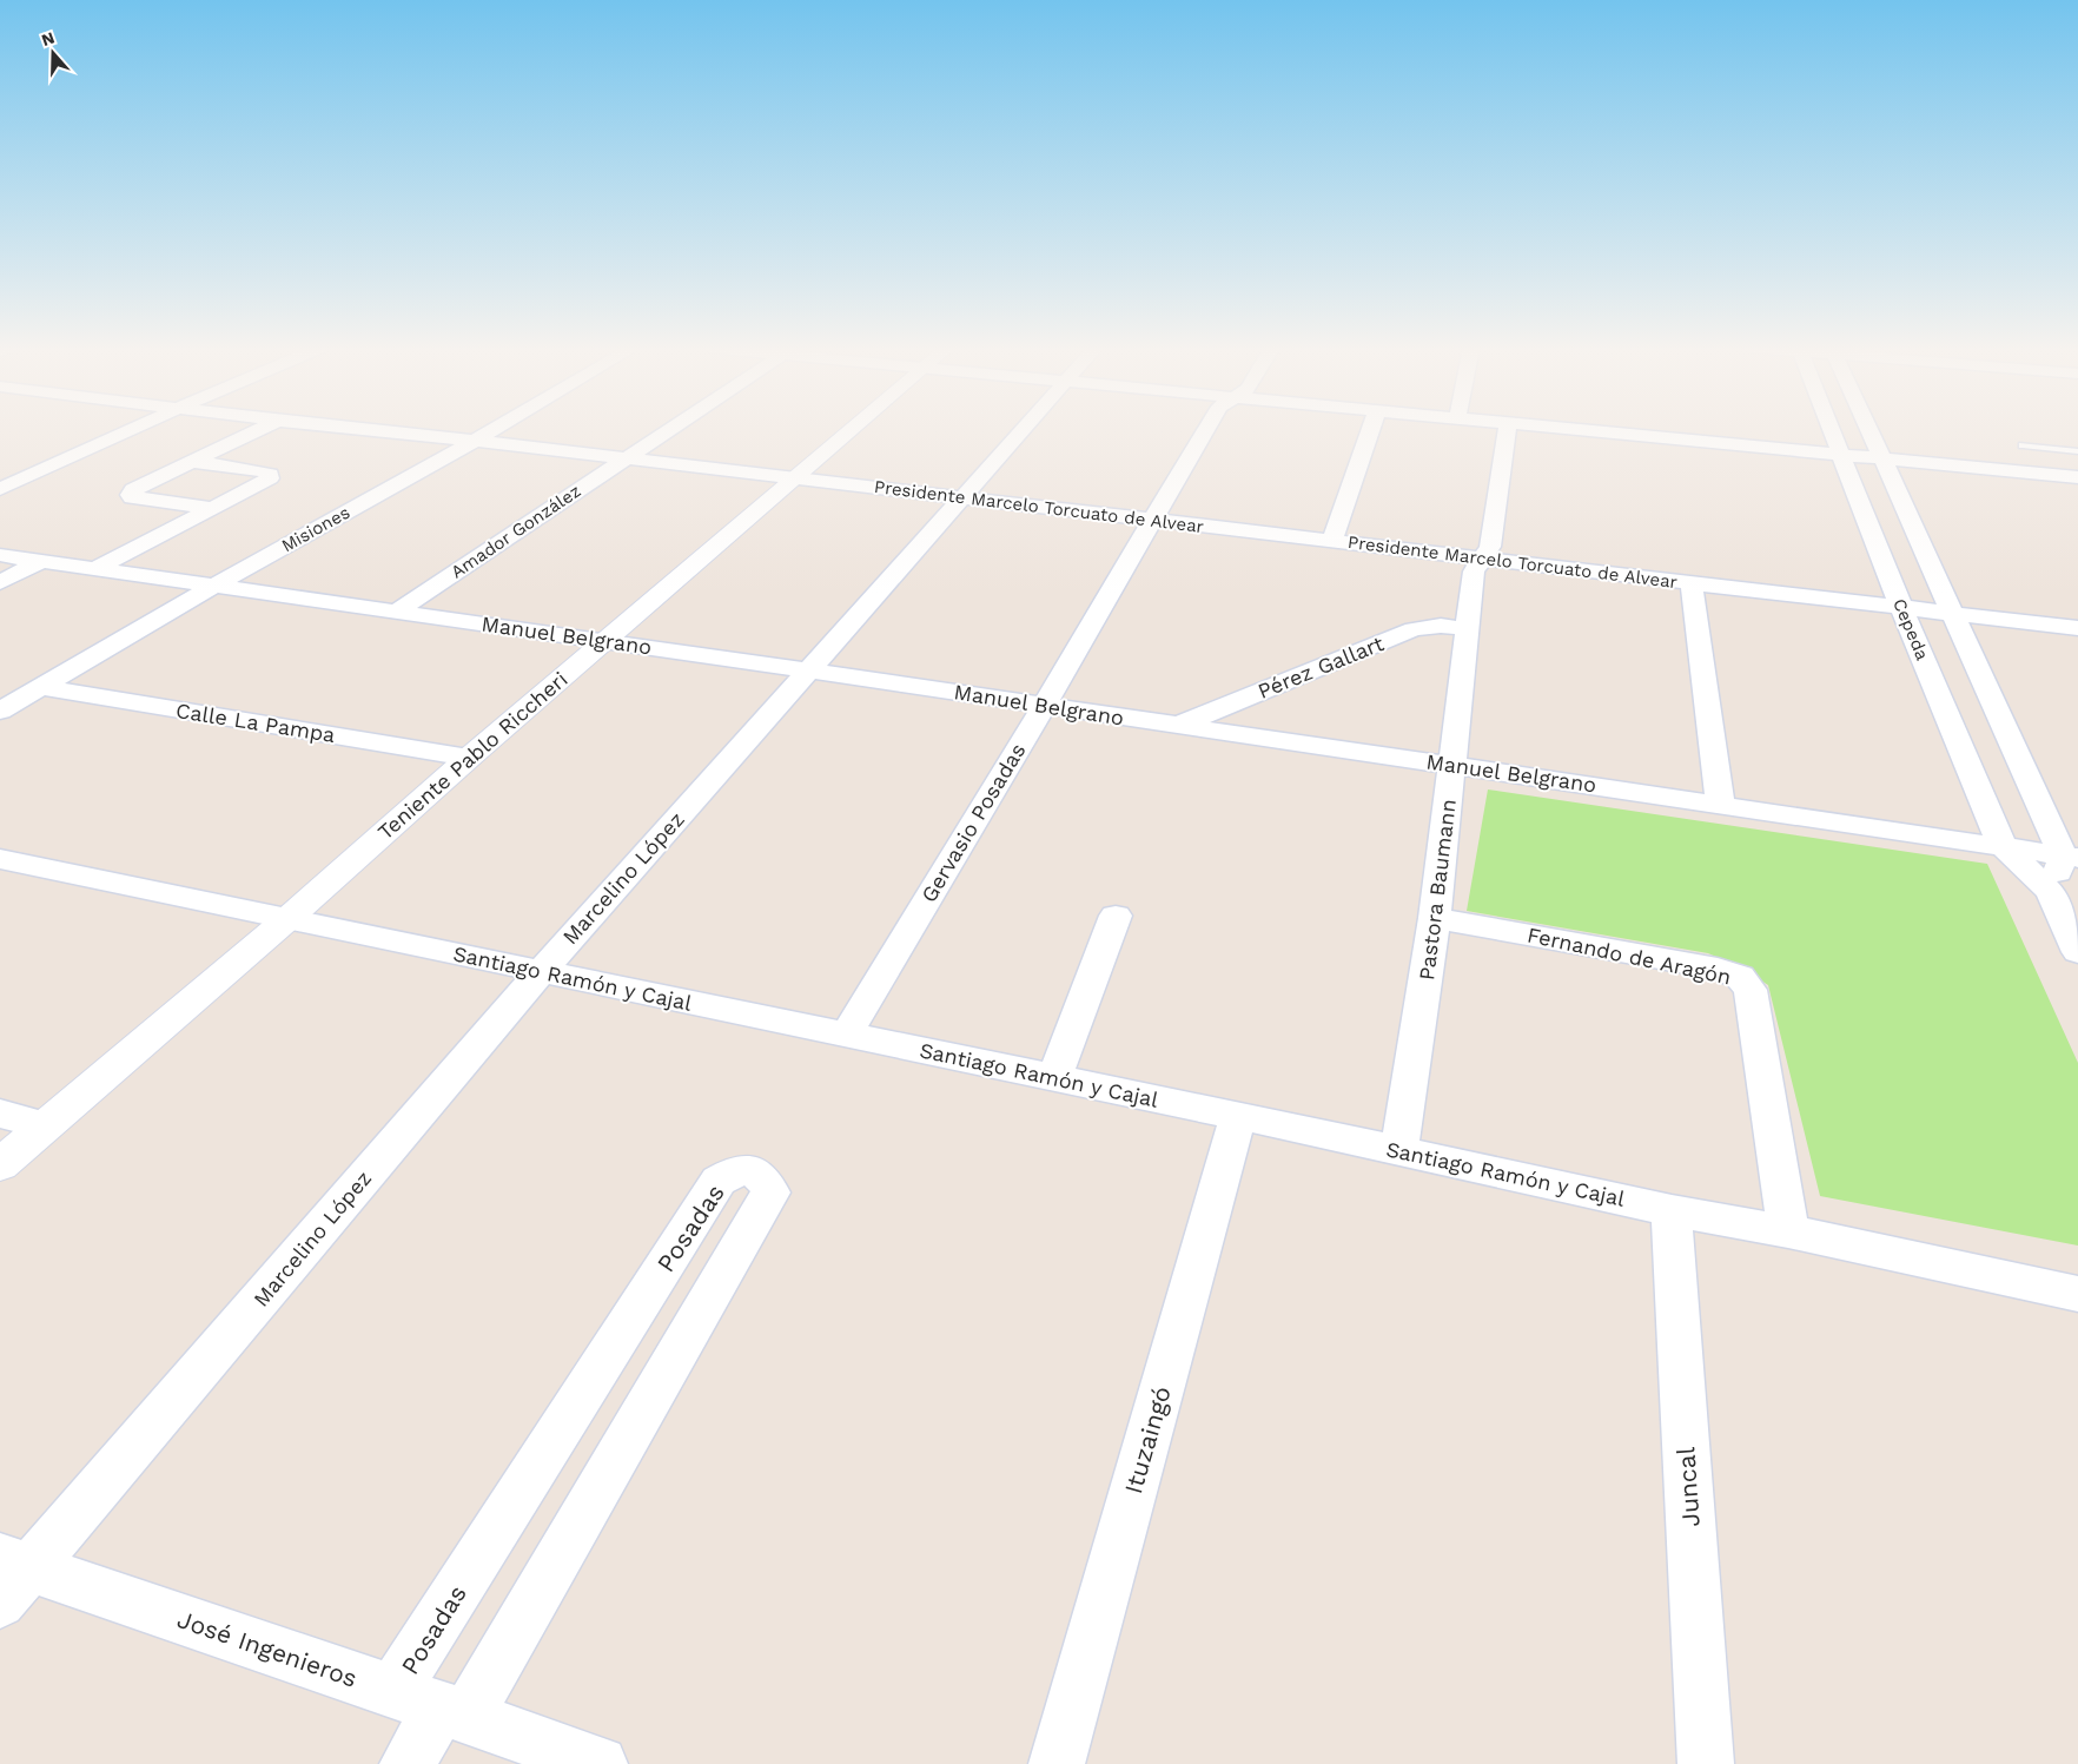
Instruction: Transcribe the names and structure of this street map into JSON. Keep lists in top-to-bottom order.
{
  "streets": {
    "street": [
      "Presidente Marcelo Torcuato de Alvear",
      "Misiones",
      "Amador González",
      "Cepeda",
      "Manuel Belgrano",
      "Pérez Gallart",
      "Calle La Pampa",
      "Teniente Pablo Riccheri",
      "Gervasio Posadas",
      "Marcelino López",
      "Pastora Baumann",
      "Fernando de Aragón",
      "Santiago Ramón y Cajal",
      "Posadas",
      "Ituzaingó",
      "Juncal",
      "José Ingenieros"
    ]
  },
  "crossings": [
    ["Presidente Marcelo Torcuato de Alvear", "Misiones"],
    ["Presidente Marcelo Torcuato de Alvear", "Amador González"],
    ["Presidente Marcelo Torcuato de Alvear", "Cepeda"],
    ["Presidente Marcelo Torcuato de Alvear", "Teniente Pablo Riccheri"],
    ["Presidente Marcelo Torcuato de Alvear", "Gervasio Posadas"],
    ["Presidente Marcelo Torcuato de Alvear", "Marcelino López"],
    ["Presidente Marcelo Torcuato de Alvear", "Pastora Baumann"],
    ["Misiones", "Manuel Belgrano"],
    ["Misiones", "Calle La Pampa"],
    ["Amador González", "Manuel Belgrano"],
    ["Cepeda", "Manuel Belgrano"],
    ["Manuel Belgrano", "Pérez Gallart"],
    ["Manuel Belgrano", "Teniente Pablo Riccheri"],
    ["Manuel Belgrano", "Gervasio Posadas"],
    ["Manuel Belgrano", "Marcelino López"],
    ["Manuel Belgrano", "Pastora Baumann"],
    ["Pérez Gallart", "Pastora Baumann"],
    ["Calle La Pampa", "Teniente Pablo Riccheri"],
    ["Teniente Pablo Riccheri", "Santiago Ramón y Cajal"],
    ["Gervasio Posadas", "Santiago Ramón y Cajal"],
    ["Marcelino López", "Santiago Ramón y Cajal"],
    ["Marcelino López", "José Ingenieros"],
    ["Pastora Baumann", "Fernando de Aragón"],
    ["Pastora Baumann", "Santiago Ramón y Cajal"],
    ["Fernando de Aragón", "Santiago Ramón y Cajal"],
    ["Santiago Ramón y Cajal", "Ituzaingó"],
    ["Santiago Ramón y Cajal", "Juncal"],
    ["Posadas", "José Ingenieros"]
  ],
  "north": "top"
}
